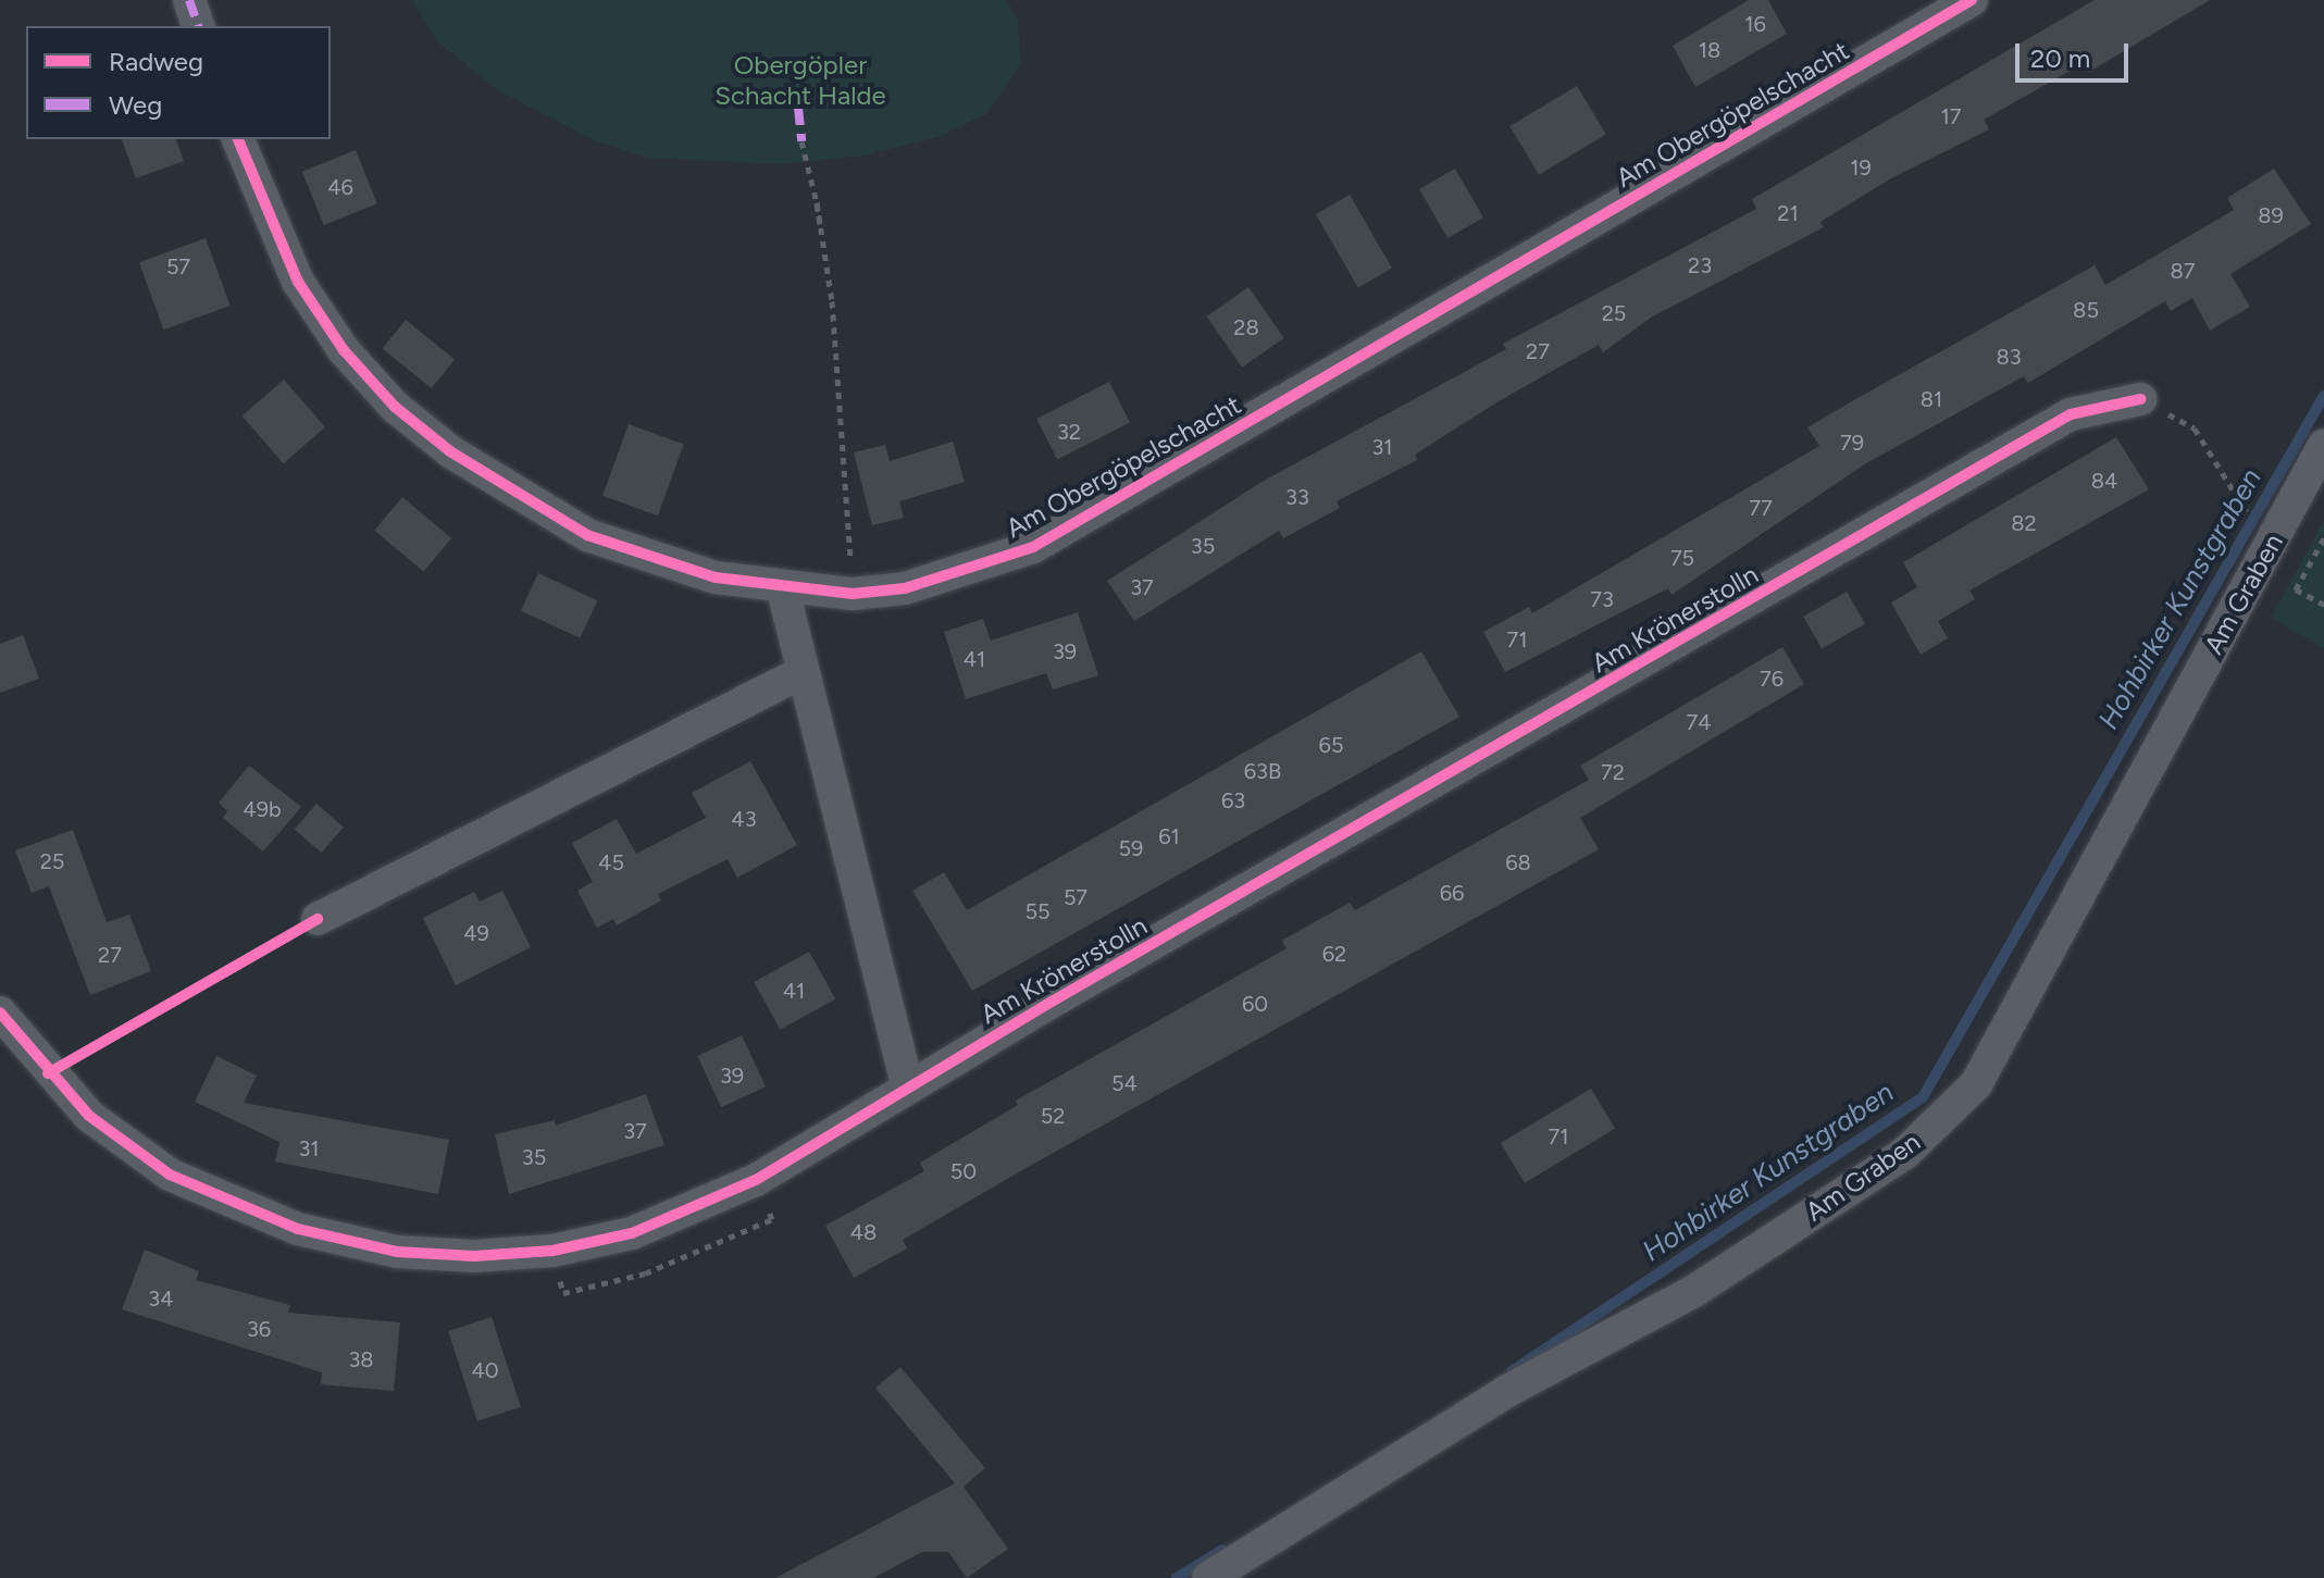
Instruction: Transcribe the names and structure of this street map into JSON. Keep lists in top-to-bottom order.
{
  "streets": {
    "street": ["Am Obergöpelschacht", "Am Graben", "Am Krönerstolln"]
  },
  "water": ["Hohbirker Kunstgraben"],
  "parks": ["Obergöpler Schacht Halde"],
  "house_numbers": [
    "16",
    "18",
    "17",
    "19",
    "46",
    "21",
    "89",
    "23",
    "57",
    "87",
    "85",
    "25",
    "28",
    "27",
    "83",
    "81",
    "32",
    "79",
    "31",
    "84",
    "33",
    "77",
    "82",
    "35",
    "75",
    "37",
    "73",
    "71",
    "39",
    "41",
    "76",
    "74",
    "65",
    "63B",
    "72",
    "63",
    "49b",
    "43",
    "61",
    "59",
    "25",
    "45",
    "68",
    "66",
    "57",
    "55",
    "49",
    "62",
    "27",
    "41",
    "60",
    "39",
    "54",
    "52",
    "37",
    "71",
    "31",
    "35",
    "50",
    "48",
    "34",
    "36",
    "38",
    "40"
  ],
  "legend": ["Radweg", "Weg"],
  "scale_bar": "20 m"
}
